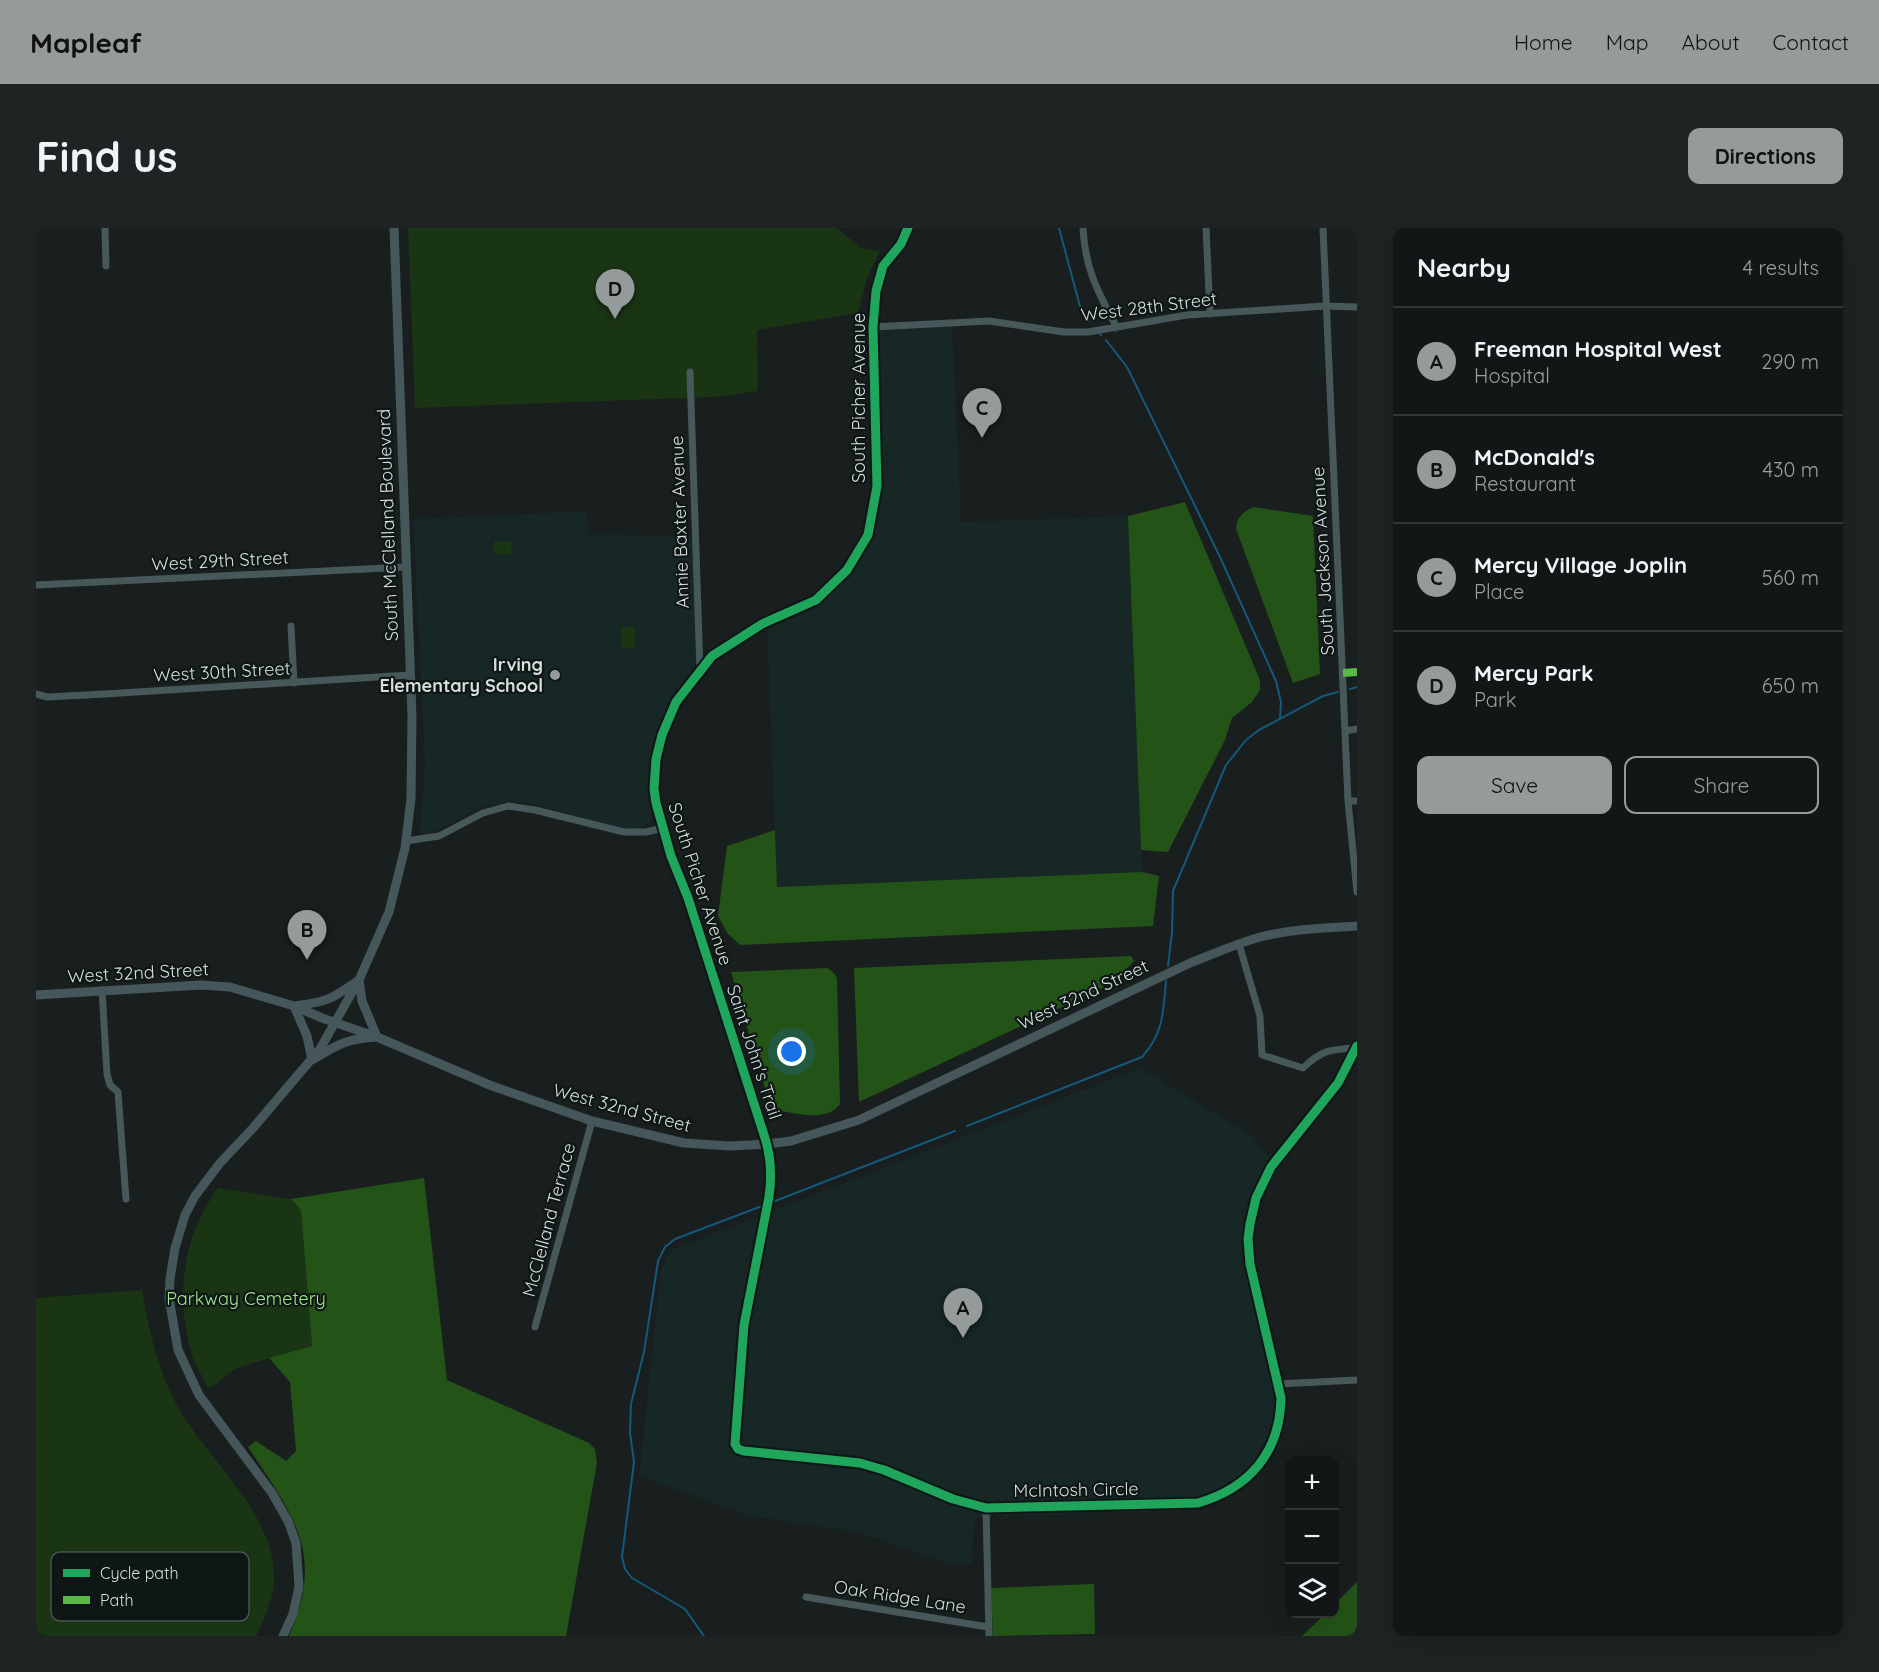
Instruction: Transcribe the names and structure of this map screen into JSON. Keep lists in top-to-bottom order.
{
  "streets": {
    "main road": ["South McClelland Boulevard", "West 32nd Street"],
    "street": [
      "West 28th Street",
      "South Picher Avenue",
      "Annie Baxter Avenue",
      "West 29th Street",
      "South Jackson Avenue",
      "West 30th Street",
      "McClelland Terrace",
      "McIntosh Circle",
      "Oak Ridge Lane"
    ],
    "cycle path": ["Saint John's Trail"]
  },
  "crossings": [
    ["West 28th Street", "South Picher Avenue"],
    ["West 28th Street", "South Jackson Avenue"],
    ["South Picher Avenue", "Annie Baxter Avenue"],
    ["South Picher Avenue", "West 32nd Street"],
    ["South Picher Avenue", "McIntosh Circle"],
    ["South McClelland Boulevard", "West 29th Street"],
    ["South McClelland Boulevard", "West 30th Street"],
    ["South McClelland Boulevard", "West 32nd Street"],
    ["West 32nd Street", "McClelland Terrace"],
    ["West 32nd Street", "McIntosh Circle"]
  ],
  "parks": ["Parkway Cemetery"],
  "places": ["Irving Elementary School"],
  "legend": ["Cycle path", "Path"],
  "page": {
    "header": "Mapleaf",
    "nav": [
      "Home",
      "Map",
      "About",
      "Contact"
    ],
    "buttons": [
      "Directions",
      ["Save", "Share"]
    ],
    "title": "Find us",
    "heading": ["Nearby", "4 results"],
    "pins": [
      "D",
      "C",
      "B",
      "A"
    ],
    "list": [
      {
        "mark": "A",
        "name": "Freeman Hospital West",
        "note": "Hospital",
        "value": "290 m"
      },
      {
        "mark": "B",
        "name": "McDonald's",
        "note": "Restaurant",
        "value": "430 m"
      },
      {
        "mark": "C",
        "name": "Mercy Village Joplin",
        "note": "Place",
        "value": "560 m"
      },
      {
        "mark": "D",
        "name": "Mercy Park",
        "note": "Park",
        "value": "650 m"
      }
    ],
    "map_buttons": ["+", "−"]
  }
}
